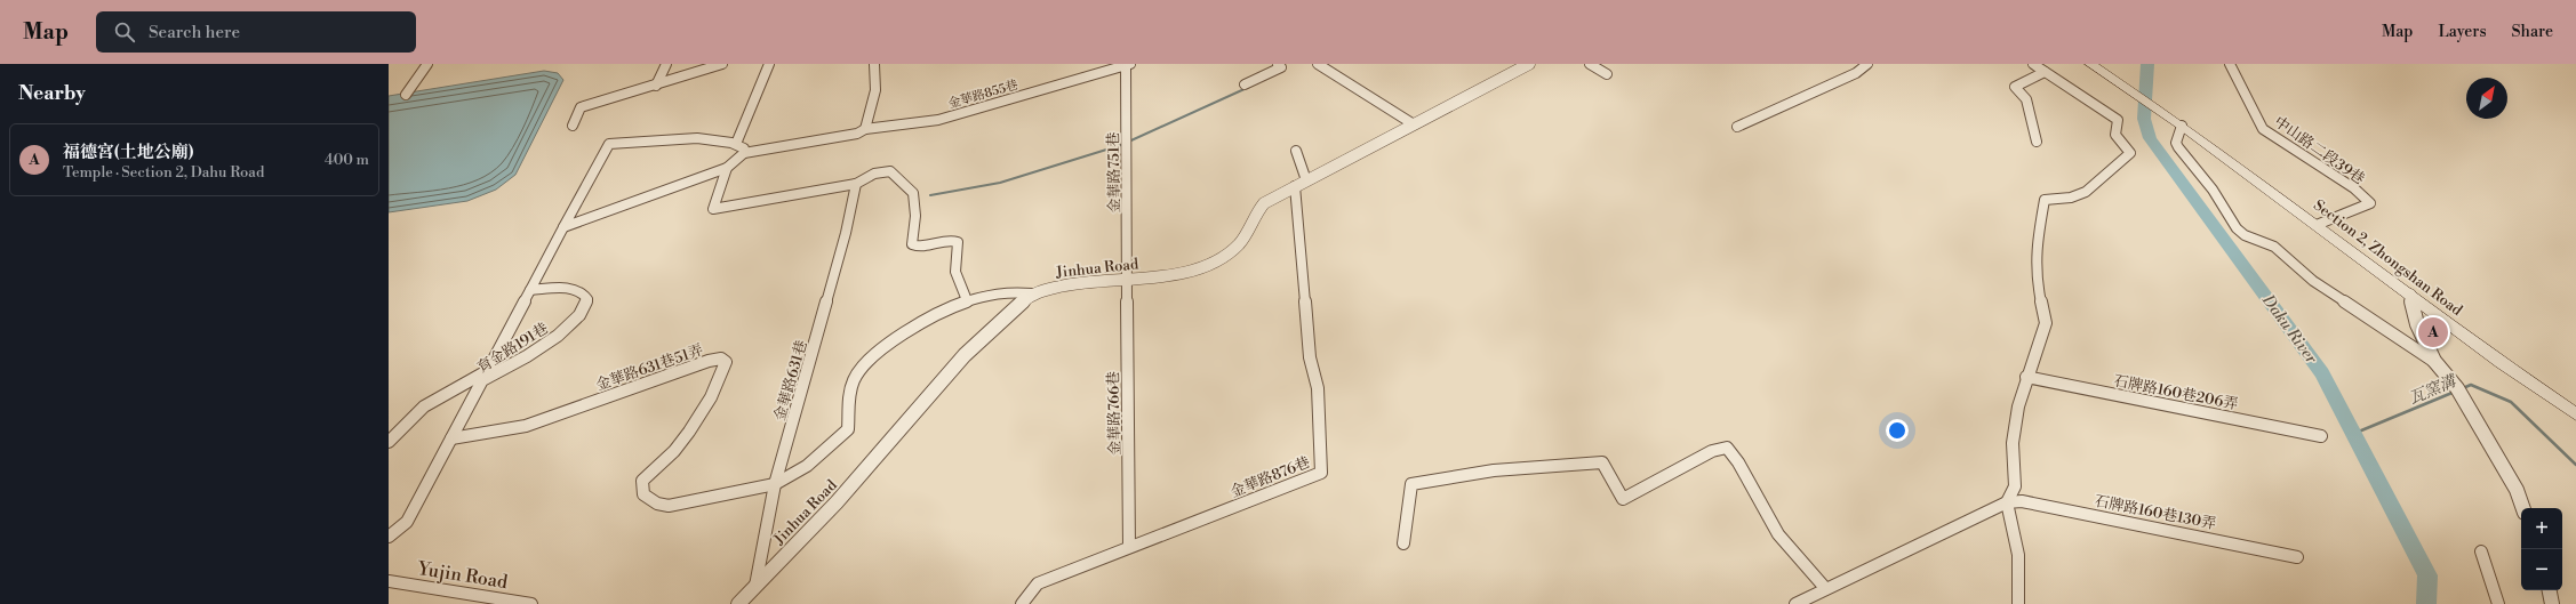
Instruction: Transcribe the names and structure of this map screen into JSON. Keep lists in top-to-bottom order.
{
  "streets": {
    "main road": ["Section 2, Zhongshan Road"],
    "street": [
      "金華路855巷",
      "中山路二段39巷",
      "金華路751巷",
      "Jinhua Road",
      "育金路191巷",
      "金華路631巷51弄",
      "金華路631巷",
      "石牌路160巷206弄",
      "金華路766巷",
      "金華路876巷",
      "石牌路160巷130弄",
      "Yujin Road"
    ]
  },
  "crossings": [
    ["金華路855巷", "金華路751巷"],
    ["中山路二段39巷", "Section 2, Zhongshan Road"],
    ["金華路751巷", "Jinhua Road"],
    ["金華路751巷", "金華路766巷"],
    ["Jinhua Road", "金華路631巷"],
    ["Jinhua Road", "金華路766巷"],
    ["Jinhua Road", "金華路876巷"],
    ["育金路191巷", "金華路631巷51弄"],
    ["金華路631巷51弄", "金華路631巷"],
    ["金華路766巷", "金華路876巷"]
  ],
  "water": ["Daku River", "瓦窯溝"],
  "north": "top right",
  "page": {
    "header": "Map",
    "search": "Search here",
    "nav": ["Map", "Layers", "Share"],
    "heading": "Nearby",
    "list": [
      {
        "mark": "A",
        "name": "福德宮(土地公廟)",
        "note": "Temple · Section 2, Dahu Road",
        "value": "400 m"
      }
    ],
    "pins": "A",
    "map_buttons": ["+", "−"]
  }
}
